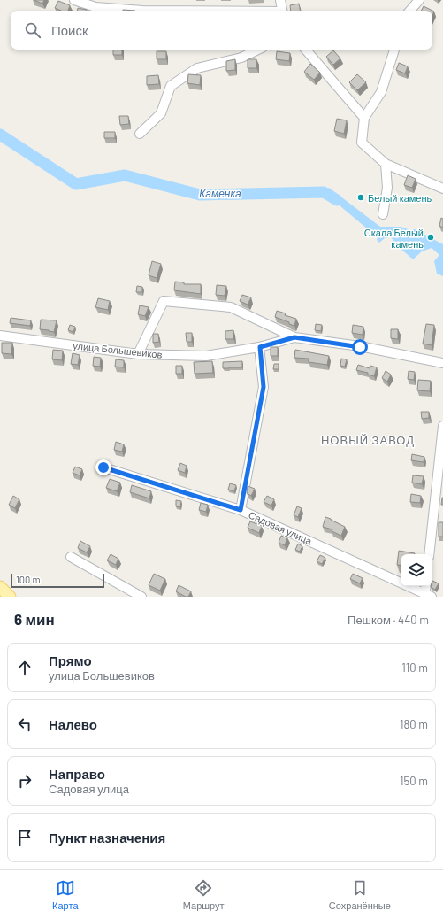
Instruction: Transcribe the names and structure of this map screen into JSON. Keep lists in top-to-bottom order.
{
  "streets": {
    "street": ["улица Большевиков", "Садовая улица"]
  },
  "districts": ["НОВЫЙ ЗАВОД"],
  "water": ["Каменка"],
  "places": ["Белый камень", "Скала Белый камень"],
  "scale_bar": "100 m",
  "page": {
    "search": "Поиск",
    "scale": "100 m",
    "heading": ["6 мин", "Пешком · 440 m"],
    "list": [
      ["Прямо", "улица Большевиков", "110 m"],
      ["Налево", "180 m"],
      ["Направо", "Садовая улица", "150 m"],
      "Пункт назначения"
    ],
    "nav": ["Карта", "Маршрут", "Сохранённые"]
  }
}
